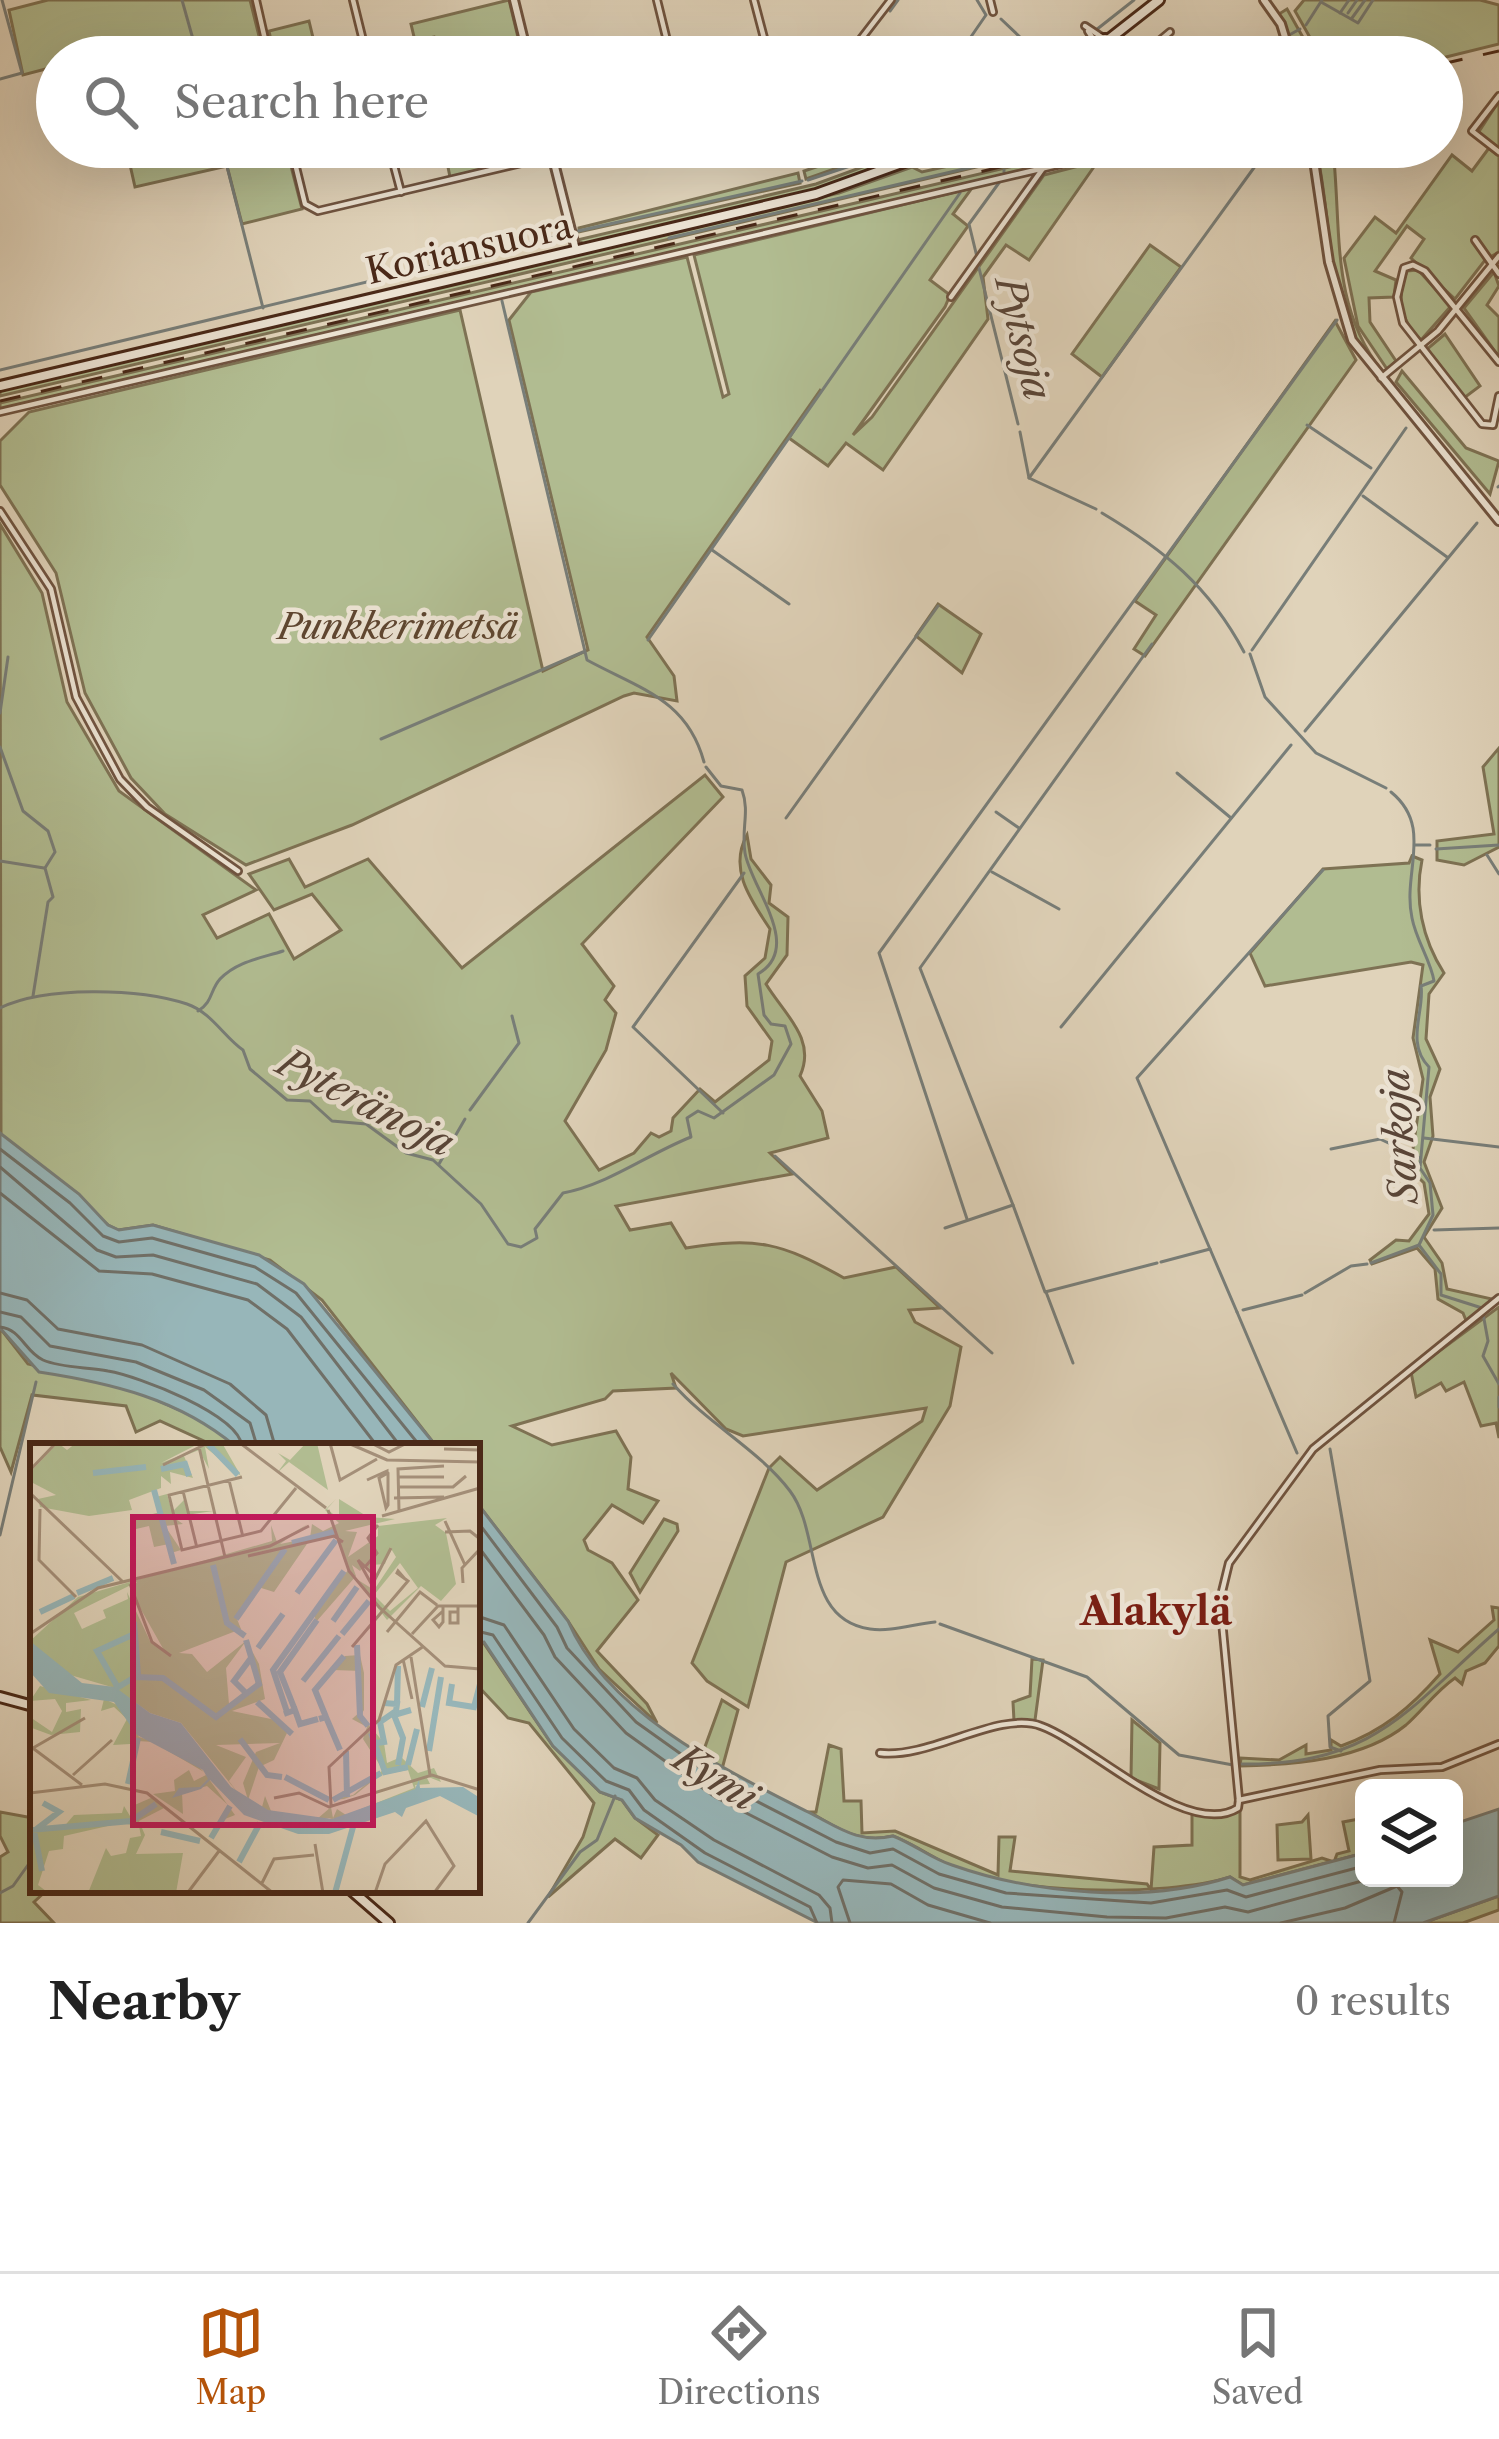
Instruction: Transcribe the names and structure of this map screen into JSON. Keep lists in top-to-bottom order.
{
  "streets": {
    "main road": ["Koriansuora"]
  },
  "districts": ["Alakylä"],
  "water": [
    "Pytsoja",
    "Pyteränoja",
    "Sarkoja",
    "Kymi"
  ],
  "parks": ["Punkkerimetsä"],
  "page": {
    "search": "Search here",
    "heading": ["Nearby", "0 results"],
    "nav": ["Map", "Directions", "Saved"]
  }
}
